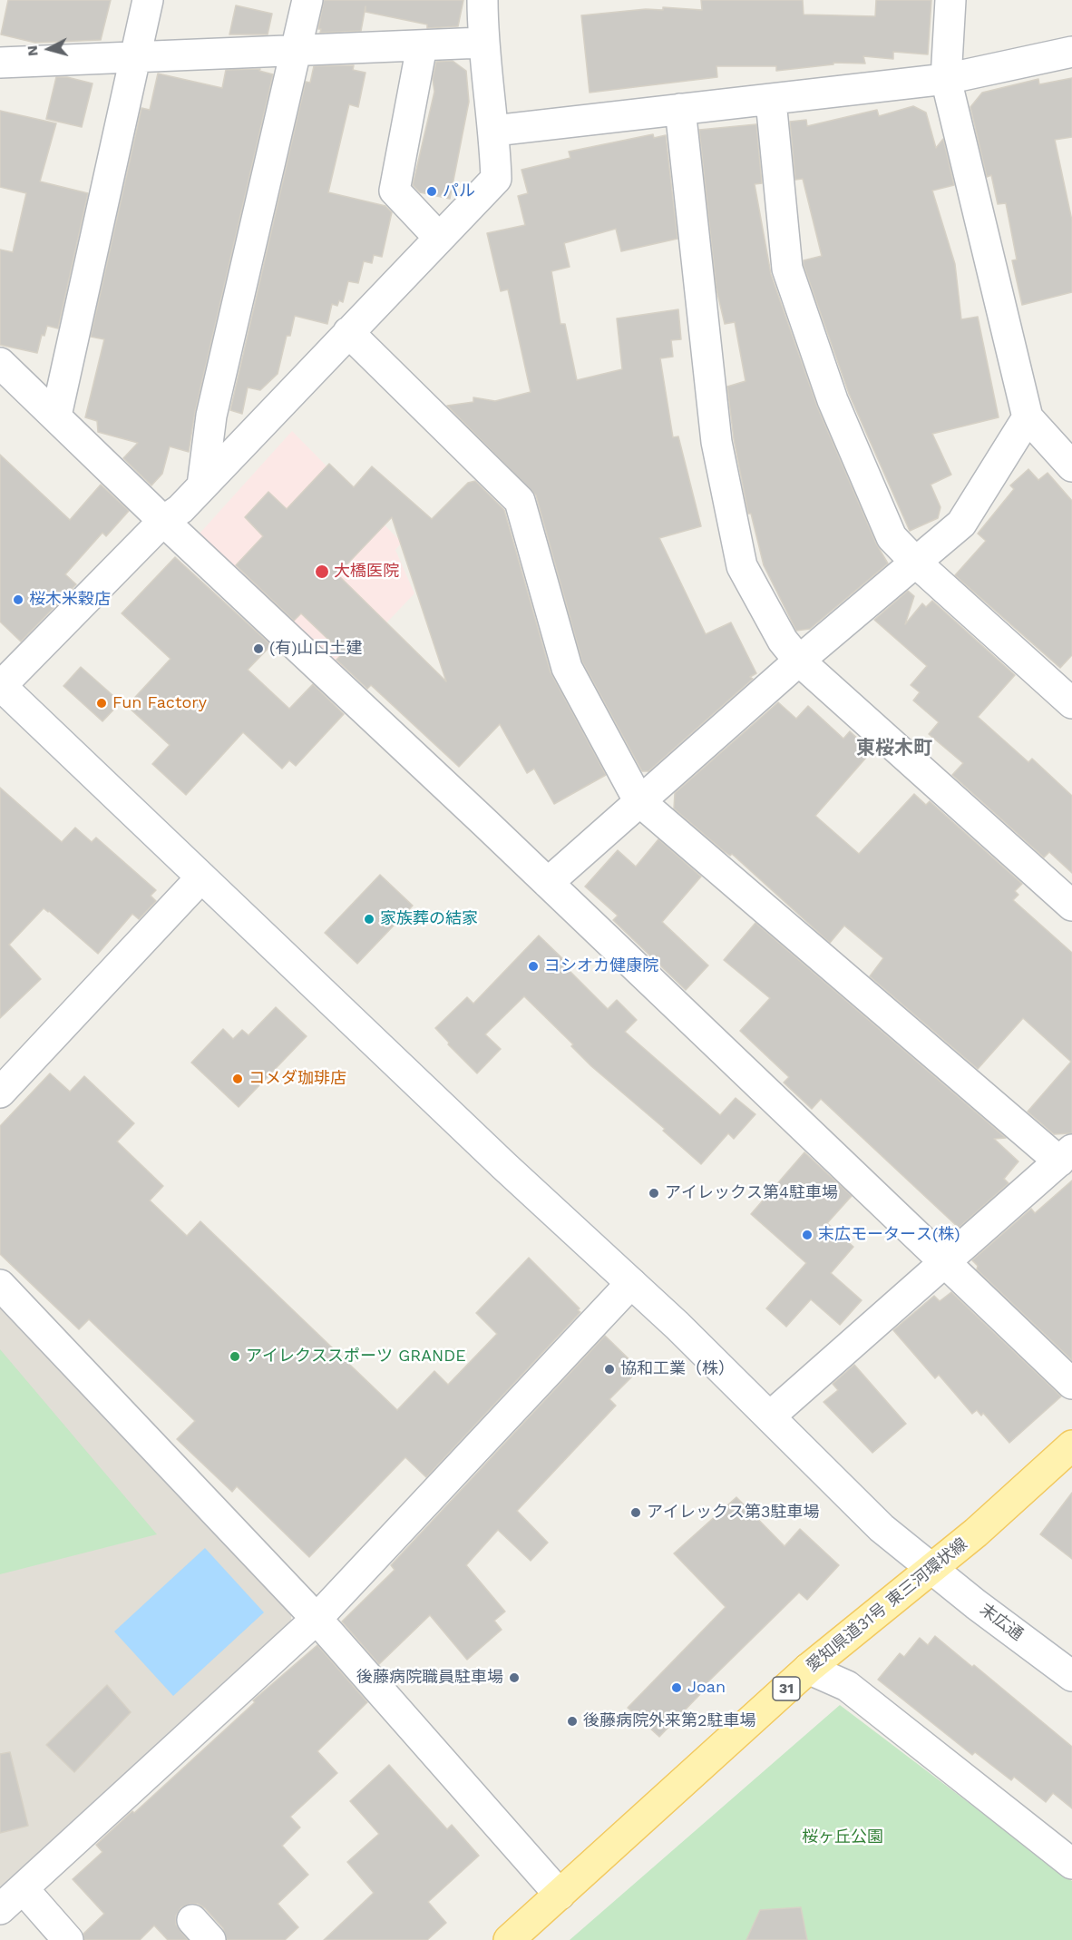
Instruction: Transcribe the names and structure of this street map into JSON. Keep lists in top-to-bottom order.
{
  "streets": {
    "main road": ["愛知県道31号 東三河環状線", "31"],
    "street": ["末広通"]
  },
  "crossings": [
    ["愛知県道31号 東三河環状線", "末広通"]
  ],
  "districts": ["東桜木町"],
  "parks": ["桜ヶ丘公園"],
  "places": [
    "パル",
    "大橋医院",
    "桜木米穀店",
    "(有)山口土建",
    "Fun Factory",
    "家族葬の結家",
    "ヨシオカ健康院",
    "コメダ珈琲店",
    "アイレックス第4駐車場",
    "末広モータース(株)",
    "アイレクススポーツ GRANDE",
    "協和工業（株）",
    "アイレックス第3駐車場",
    "後藤病院職員駐車場",
    "Joan",
    "後藤病院外来第2駐車場"
  ],
  "north": "left"
}
